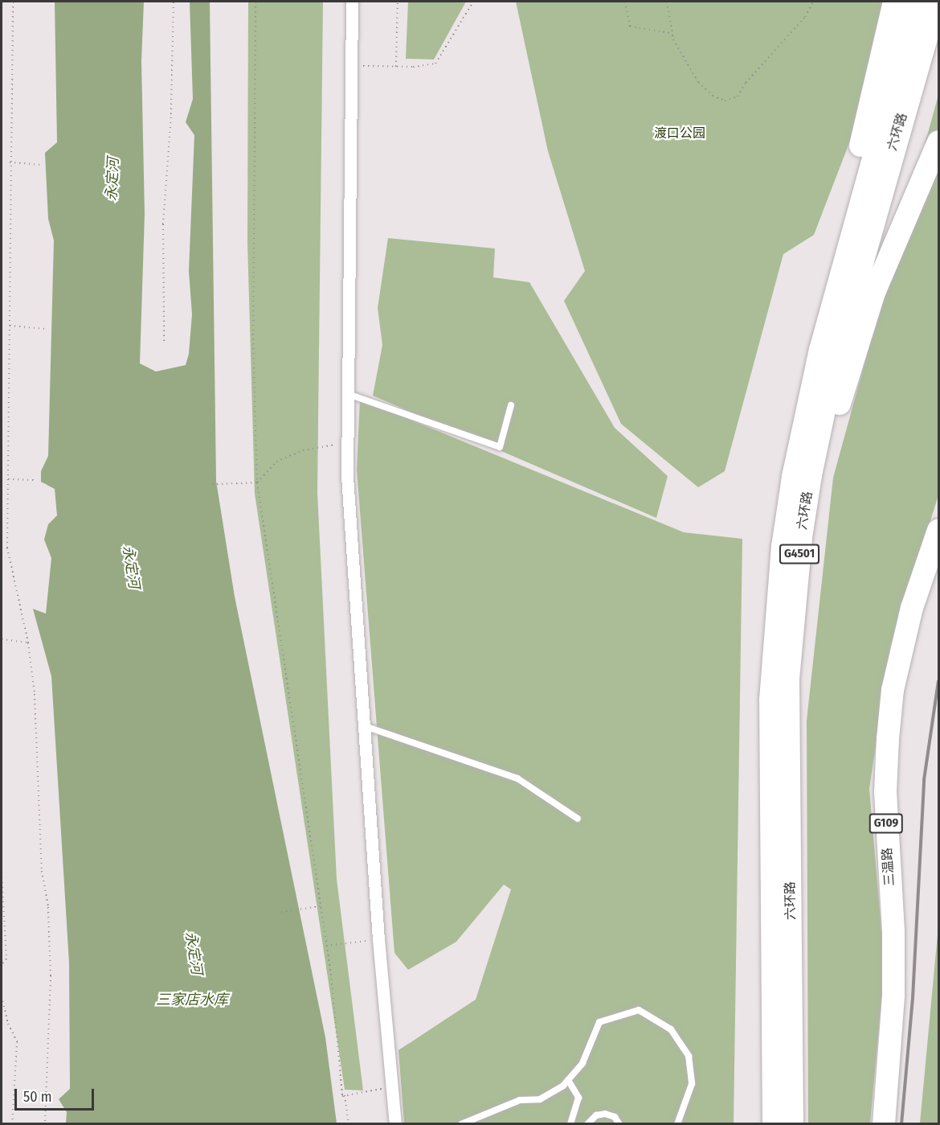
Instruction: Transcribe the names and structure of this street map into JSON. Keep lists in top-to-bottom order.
{
  "streets": {
    "highway": [
      "六环路",
      "G4501",
      "G109",
      "三温路"
    ]
  },
  "water": ["永定河", "三家店水库"],
  "parks": ["渡口公园"],
  "scale_bar": "50 m"
}
